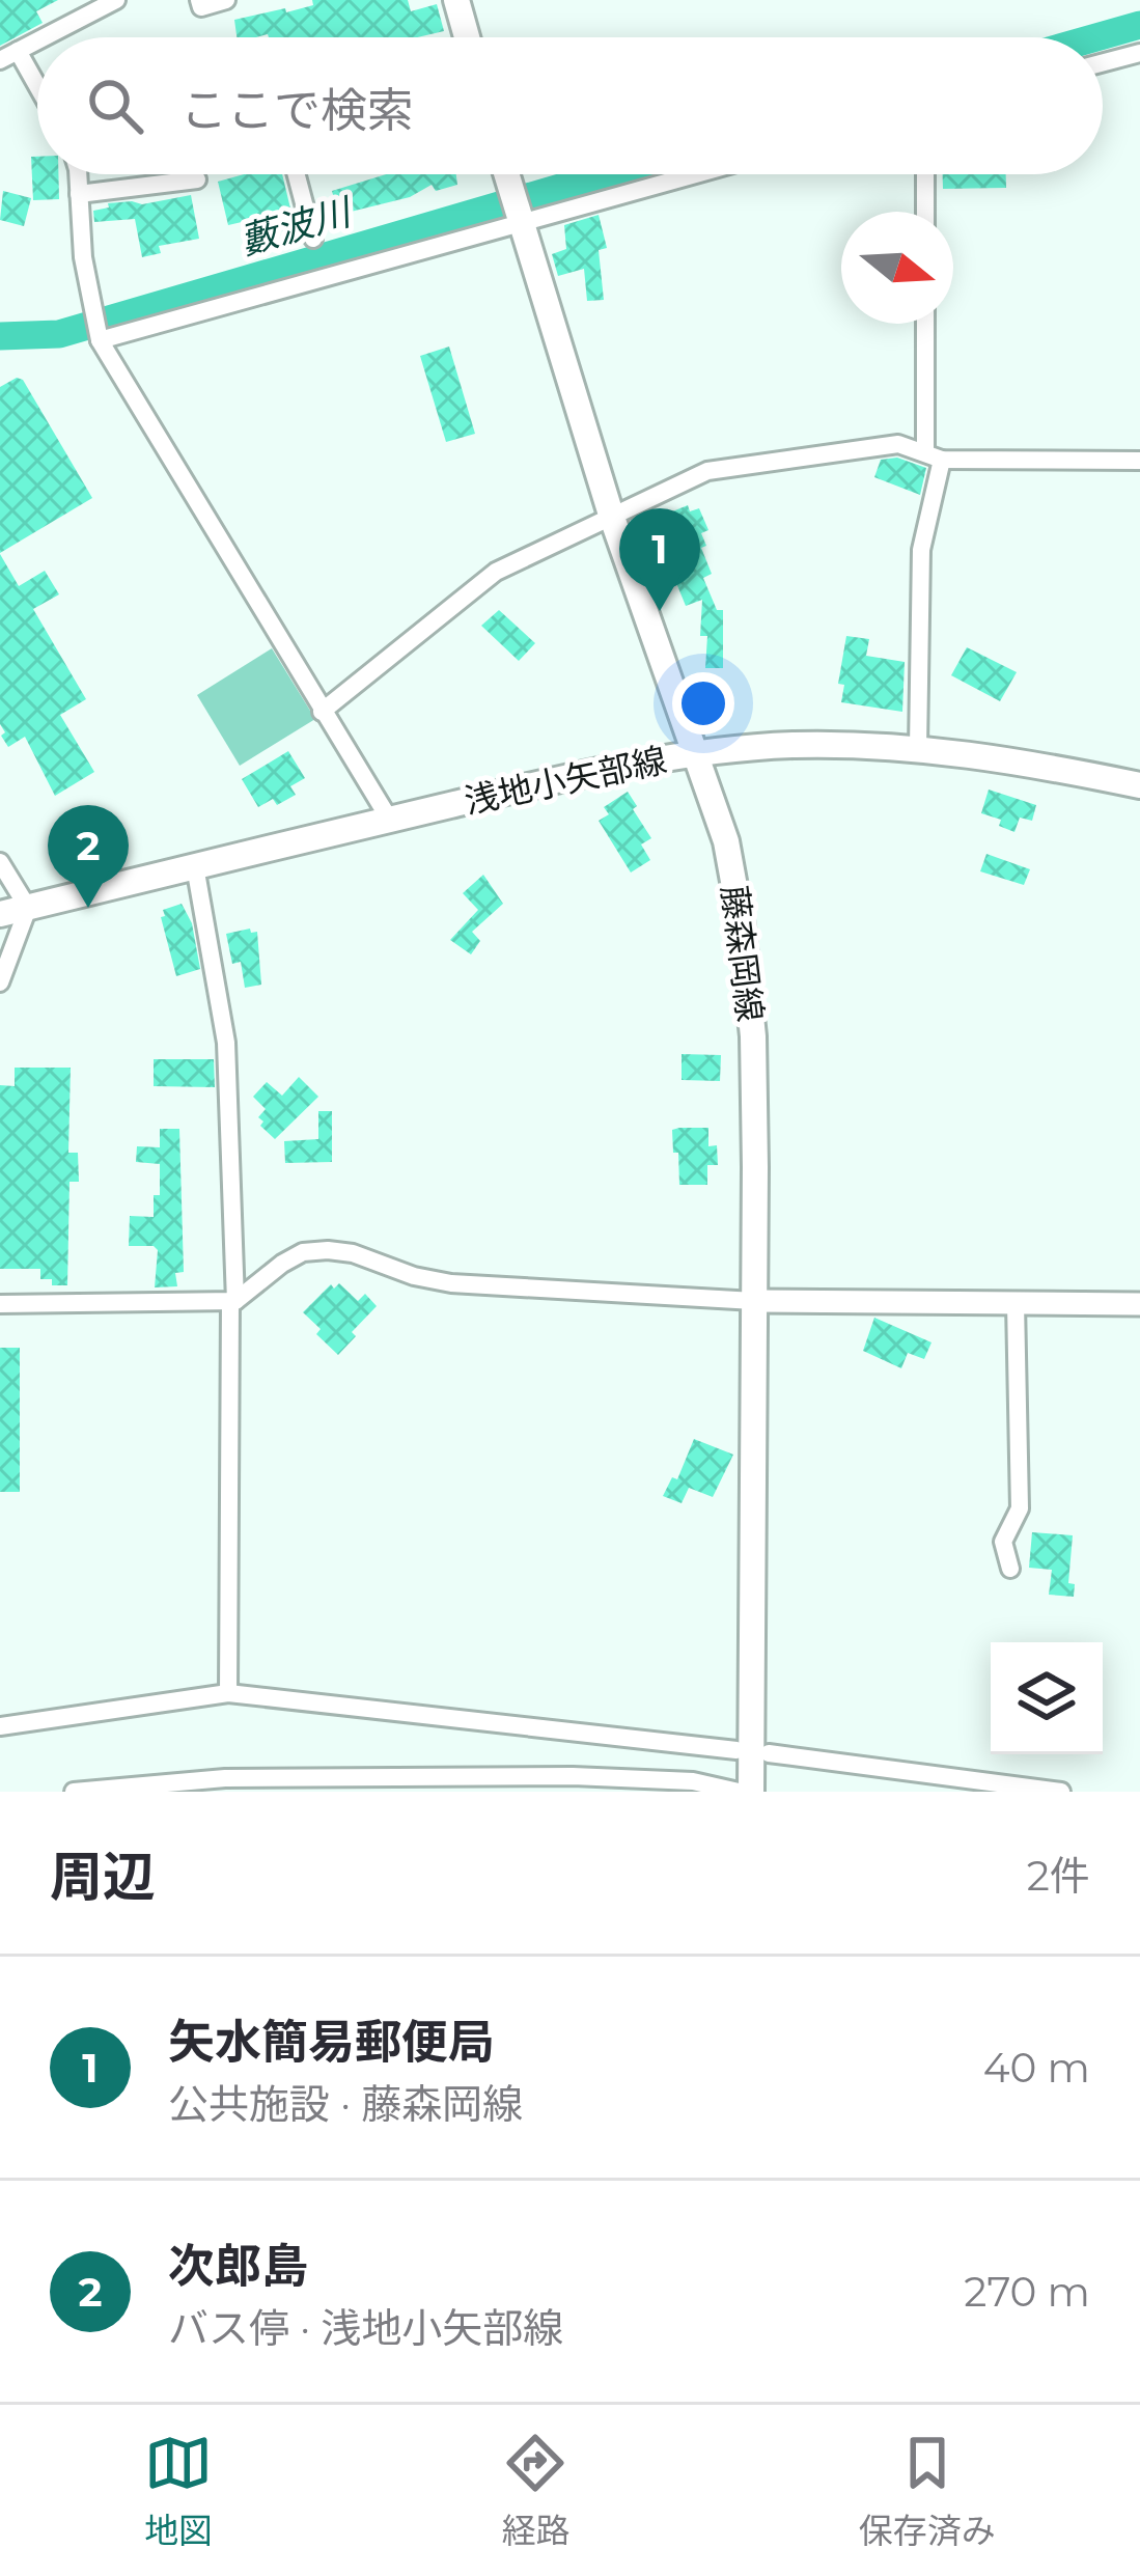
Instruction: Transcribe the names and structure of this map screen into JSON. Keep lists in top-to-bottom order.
{
  "streets": {
    "main road": ["浅地小矢部線", "藤森岡線"]
  },
  "crossings": [
    ["浅地小矢部線", "藤森岡線"]
  ],
  "water": ["藪波川"],
  "north": "right",
  "page": {
    "search": "ここで検索",
    "pins": ["1", "2"],
    "heading": ["周辺", "2件"],
    "list": [
      {
        "mark": "1",
        "name": "矢水簡易郵便局",
        "note": "公共施設 · 藤森岡線",
        "value": "40 m"
      },
      {
        "mark": "2",
        "name": "次郎島",
        "note": "バス停 · 浅地小矢部線",
        "value": "270 m"
      }
    ],
    "nav": ["地図", "経路", "保存済み"]
  }
}
